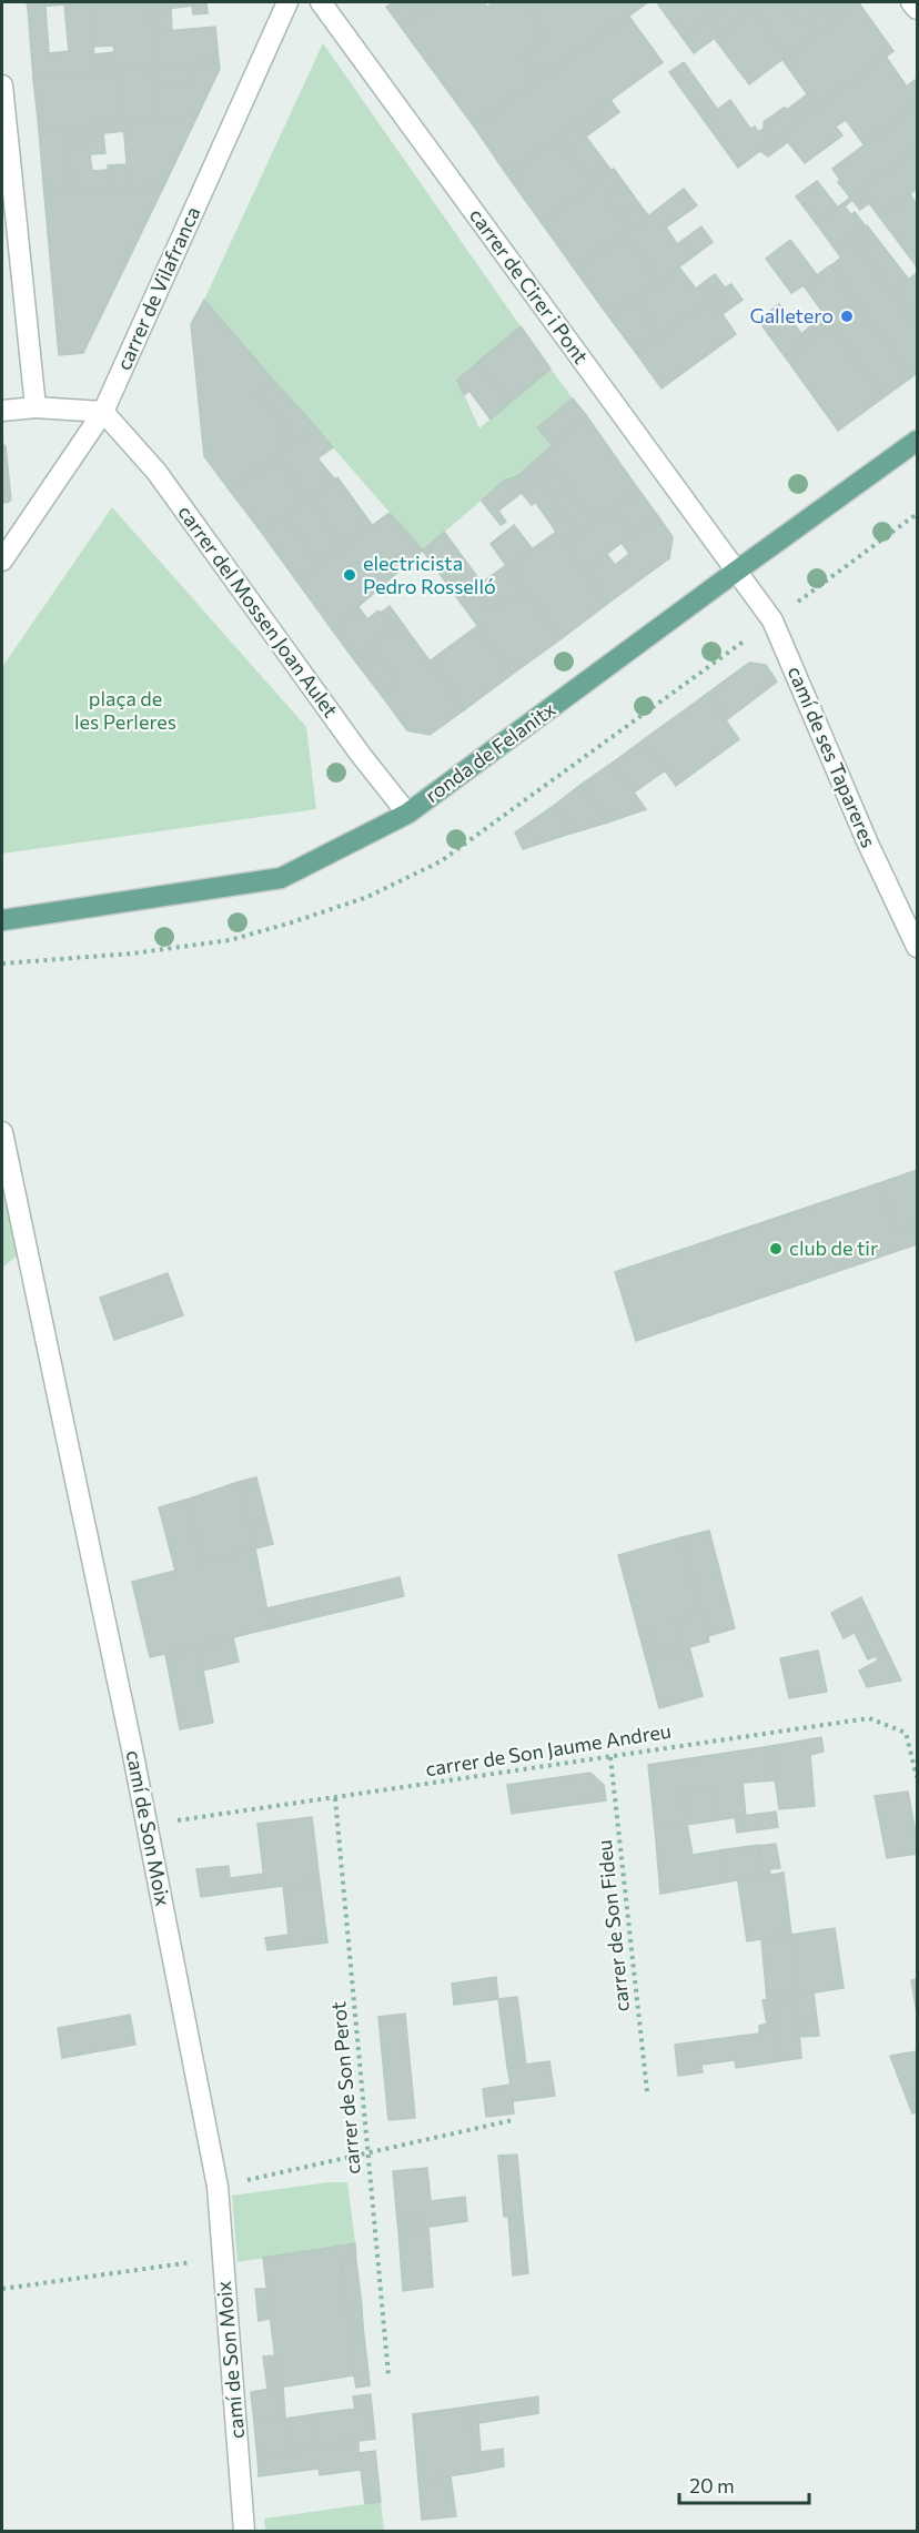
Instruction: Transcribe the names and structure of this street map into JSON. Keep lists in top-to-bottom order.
{
  "streets": {
    "main road": ["ronda de Felanitx"],
    "street": [
      "carrer de Cirer i Pont",
      "carrer de Vilafranca",
      "carrer del Mossen Joan Aulet",
      "camí de ses Tapareres",
      "camí de Son Moix"
    ],
    "path": ["carrer de Son Jaume Andreu", "carrer de Son Fideu", "carrer de Son Perot"]
  },
  "crossings": [
    ["carrer de Cirer i Pont", "ronda de Felanitx"],
    ["carrer de Cirer i Pont", "camí de ses Tapareres"],
    ["carrer de Vilafranca", "carrer del Mossen Joan Aulet"],
    ["carrer del Mossen Joan Aulet", "ronda de Felanitx"],
    ["ronda de Felanitx", "camí de ses Tapareres"],
    ["carrer de Son Jaume Andreu", "camí de Son Moix"],
    ["carrer de Son Jaume Andreu", "carrer de Son Fideu"],
    ["carrer de Son Jaume Andreu", "carrer de Son Perot"]
  ],
  "parks": ["plaça de les Perleres"],
  "places": ["Galletero", "electricista Pedro Rosselló", "club de tir"],
  "scale_bar": "20 m"
}
